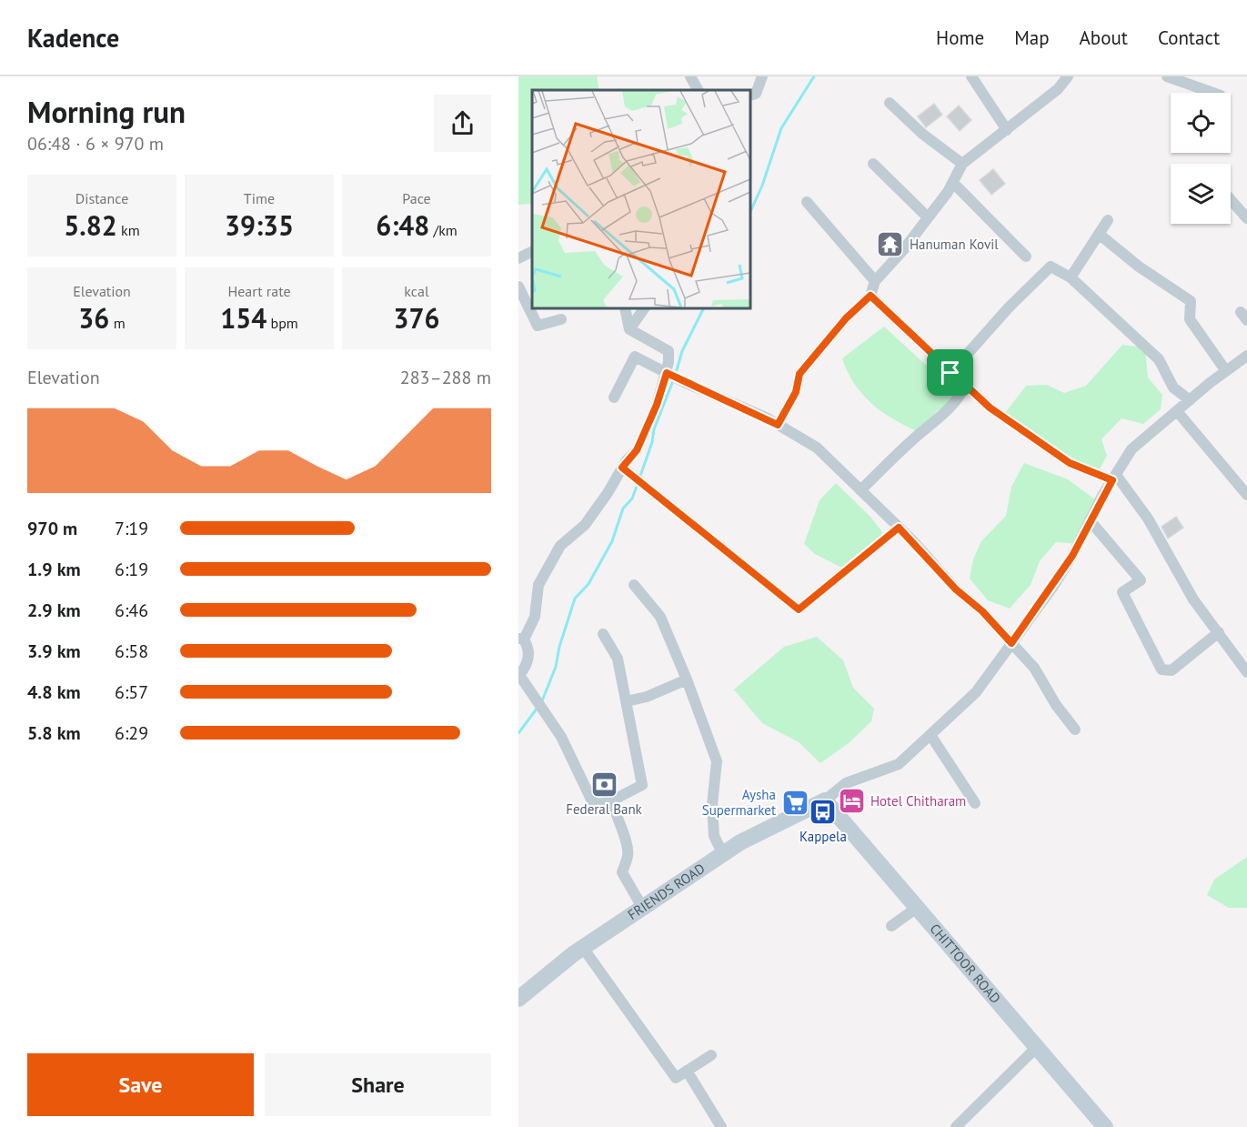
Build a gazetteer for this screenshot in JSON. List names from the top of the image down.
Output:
{
  "streets": {
    "main road": ["FRIENDS ROAD", "CHITTOOR ROAD"]
  },
  "crossings": [
    ["FRIENDS ROAD", "CHITTOOR ROAD"]
  ],
  "places": {
    "temple": ["Hanuman Kovil"],
    "bank": ["Federal Bank"],
    "hotel": ["Hotel Chitharam"],
    "supermarket": ["Aysha Supermarket"],
    "bus stop": ["Kappela"]
  },
  "page": {
    "header": "Kadence",
    "nav": [
      "Home",
      "Map",
      "About",
      "Contact"
    ],
    "heading": ["Morning run", "06:48 · 6 × 970 m"],
    "stats": [
      ["Distance", "5.82 km"],
      ["Time", "39:35"],
      ["Pace", "6:48 /km"],
      ["Elevation", "36 m"],
      ["Heart rate", "154 bpm"],
      ["kcal", "376"]
    ],
    "chart": ["Elevation", "283–288 m"],
    "list": [
      {
        "name": "970 m",
        "note": "7:19"
      },
      {
        "name": "1.9 km",
        "note": "6:19"
      },
      {
        "name": "2.9 km",
        "note": "6:46"
      },
      {
        "name": "3.9 km",
        "note": "6:58"
      },
      {
        "name": "4.8 km",
        "note": "6:57"
      },
      {
        "name": "5.8 km",
        "note": "6:29"
      }
    ],
    "buttons": ["Save", "Share"]
  }
}
